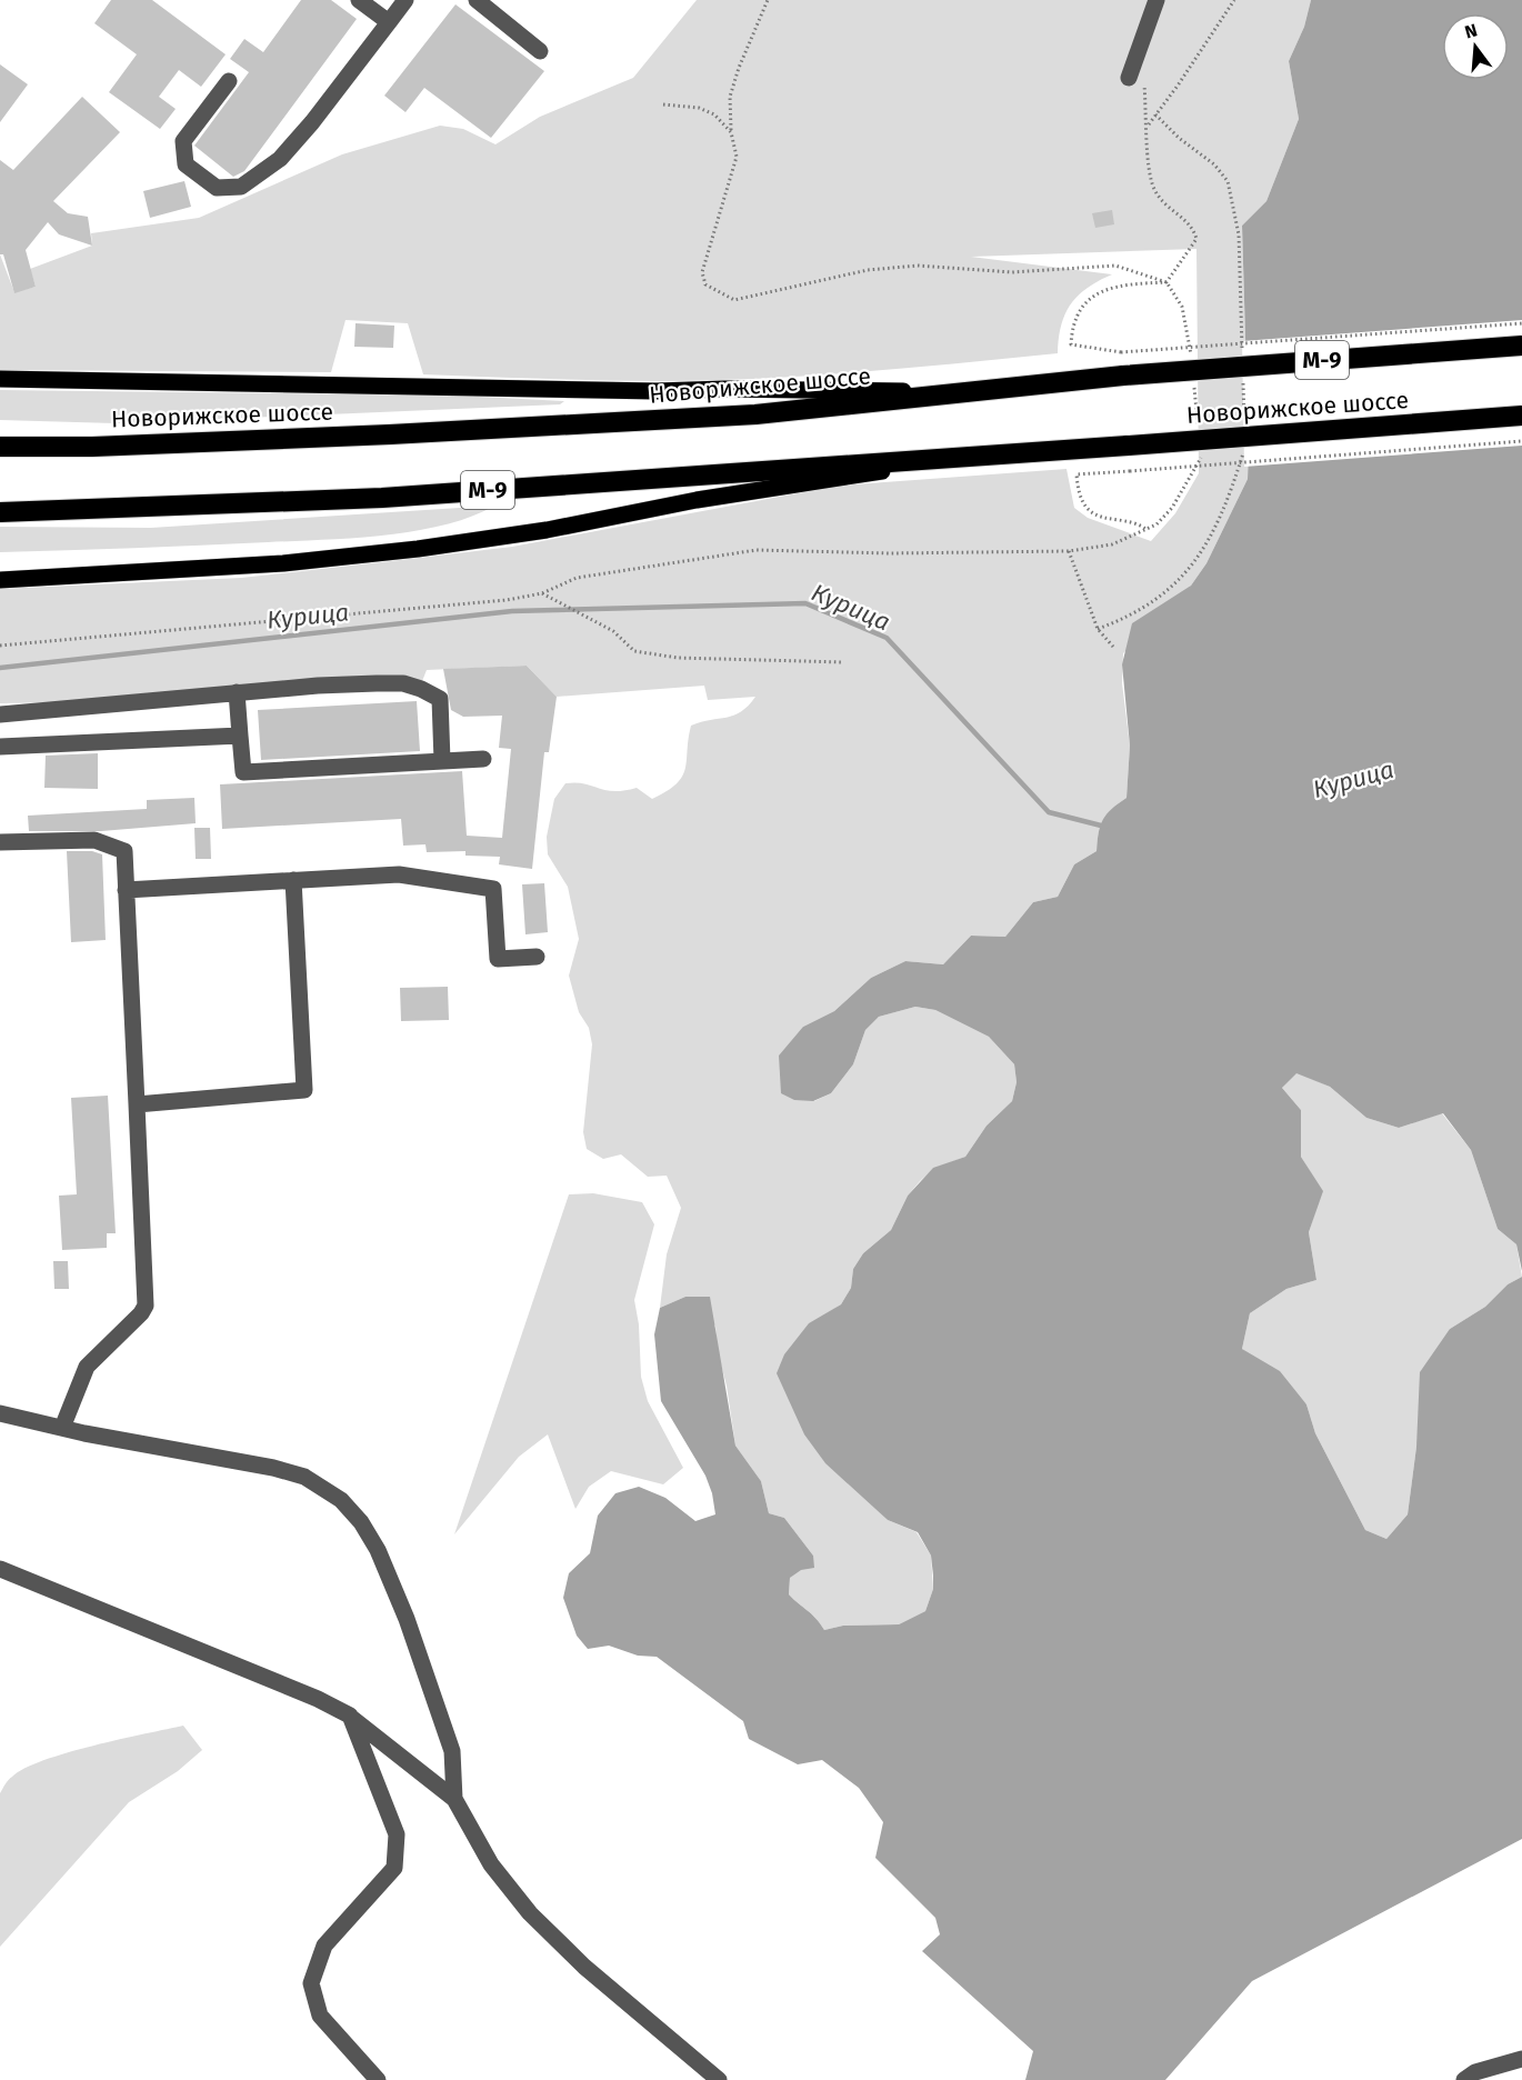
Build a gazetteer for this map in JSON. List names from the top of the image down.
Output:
{
  "streets": {
    "highway": ["М-9", "Новорижское шоссе"]
  },
  "crossings": [
    ["М-9", "Новорижское шоссе"]
  ],
  "water": ["Курица"],
  "north": "top"
}
